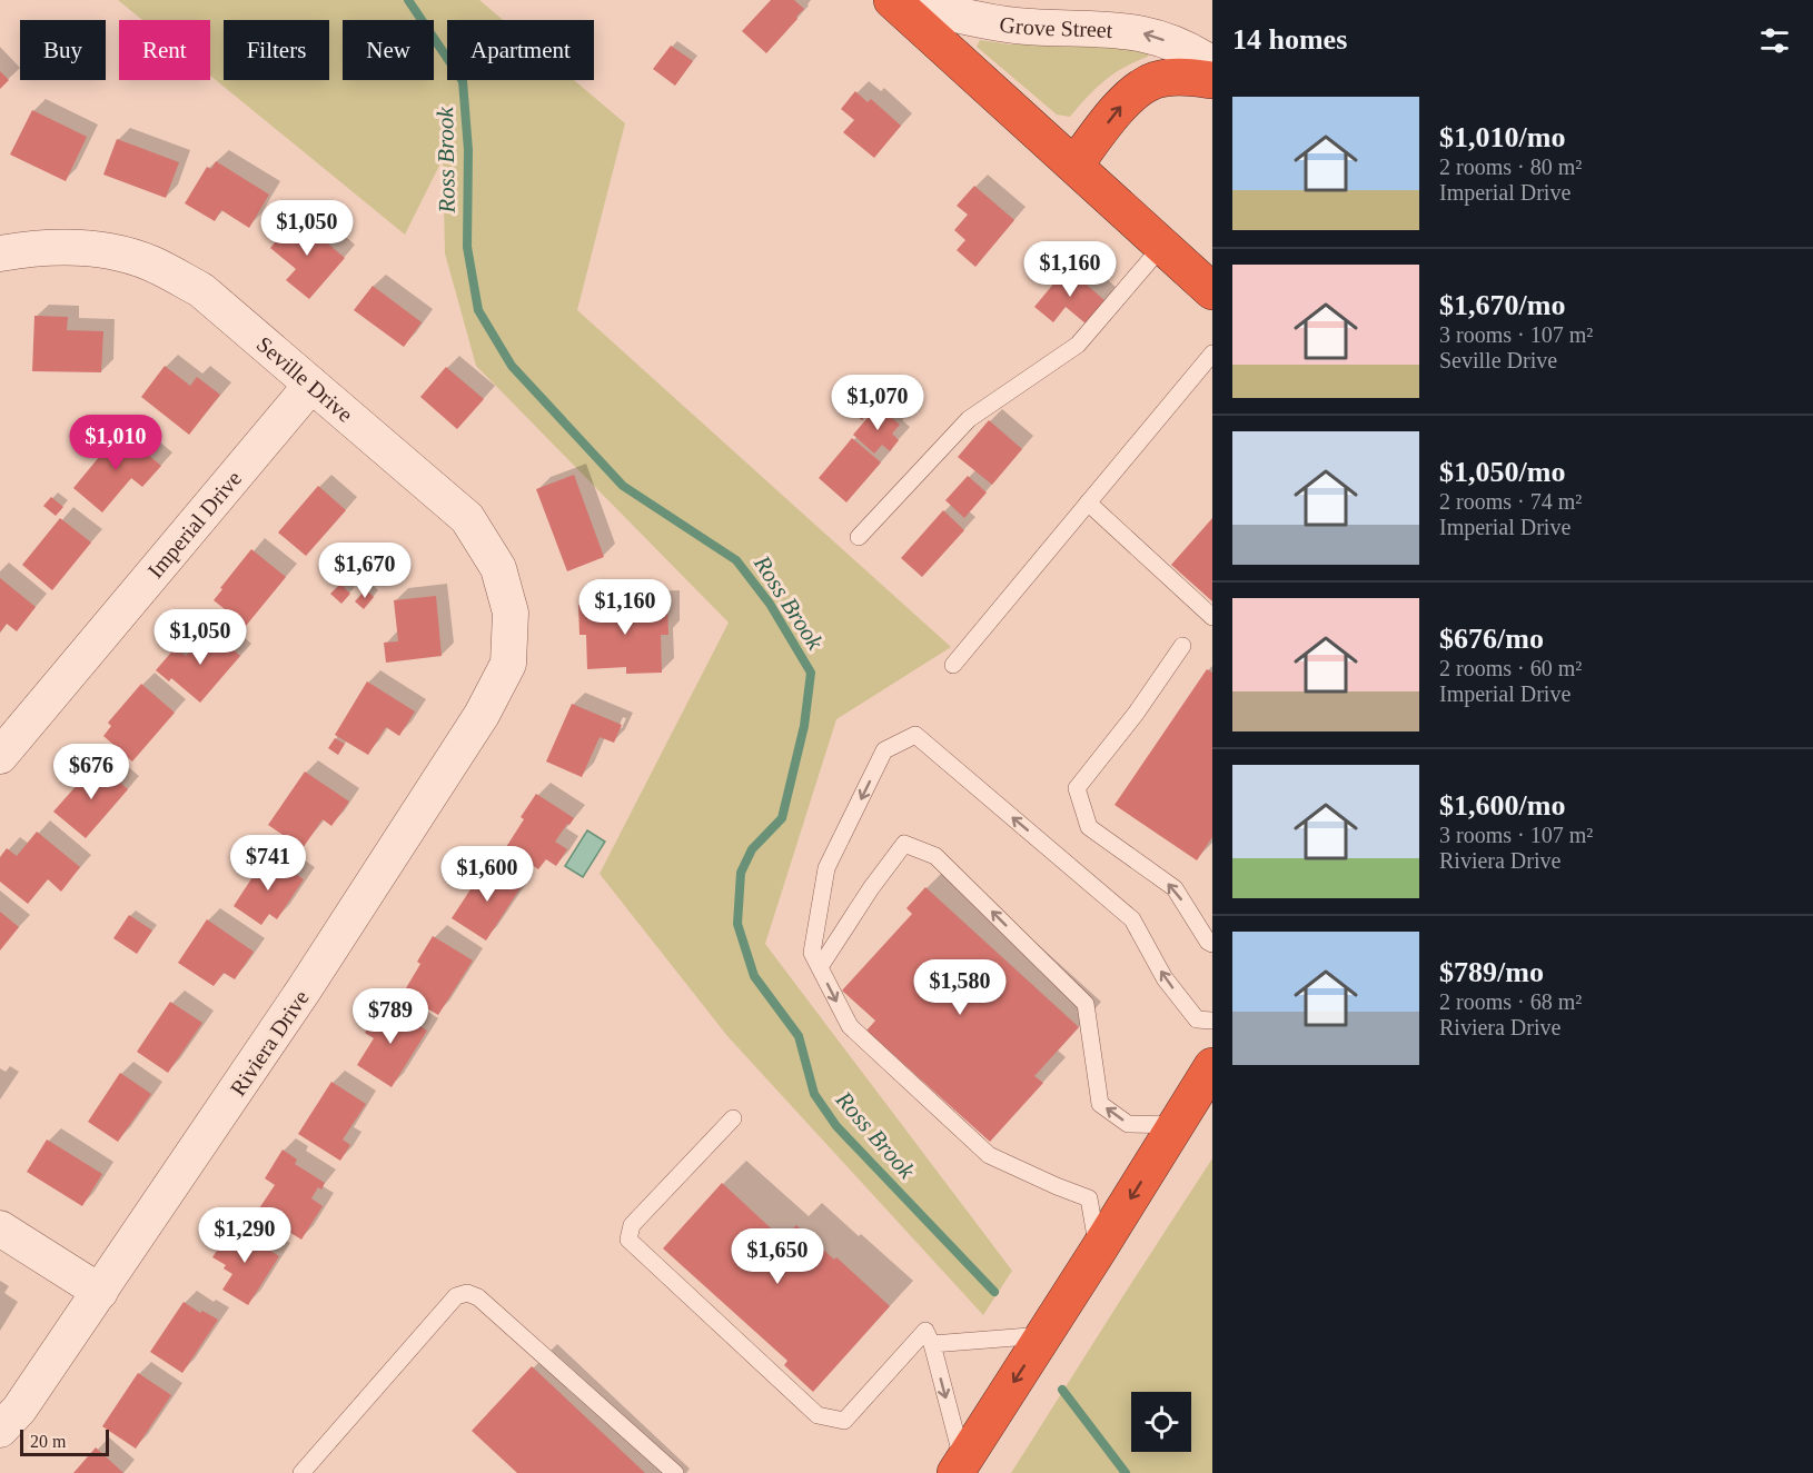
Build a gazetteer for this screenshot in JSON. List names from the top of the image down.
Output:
{
  "streets": {
    "street": [
      "Grove Street",
      "Seville Drive",
      "Imperial Drive",
      "Riviera Drive"
    ]
  },
  "crossings": [
    ["Seville Drive", "Imperial Drive"],
    ["Seville Drive", "Riviera Drive"]
  ],
  "one_way": ["Grove Street"],
  "water": ["Ross Brook"],
  "scale_bar": "20 m",
  "page": {
    "heading": "14 homes",
    "chip": [
      "Buy",
      "Rent",
      "Filters",
      "New",
      "Apartment"
    ],
    "list": [
      {
        "name": "$1,010/mo",
        "note": "2 rooms · 80 m² · Imperial Drive"
      },
      {
        "name": "$1,670/mo",
        "note": "3 rooms · 107 m² · Seville Drive"
      },
      {
        "name": "$1,050/mo",
        "note": "2 rooms · 74 m² · Imperial Drive"
      },
      {
        "name": "$676/mo",
        "note": "2 rooms · 60 m² · Imperial Drive"
      },
      {
        "name": "$1,600/mo",
        "note": "3 rooms · 107 m² · Riviera Drive"
      },
      {
        "name": "$789/mo",
        "note": "2 rooms · 68 m² · Riviera Drive"
      }
    ],
    "price": [
      "$1,050",
      "$1,160",
      "$1,070",
      "$1,010",
      "$1,670",
      "$1,160",
      "$1,050",
      "$676",
      "$741",
      "$1,600",
      "$1,580",
      "$789",
      "$1,290",
      "$1,650"
    ],
    "scale": "20 m"
  }
}
